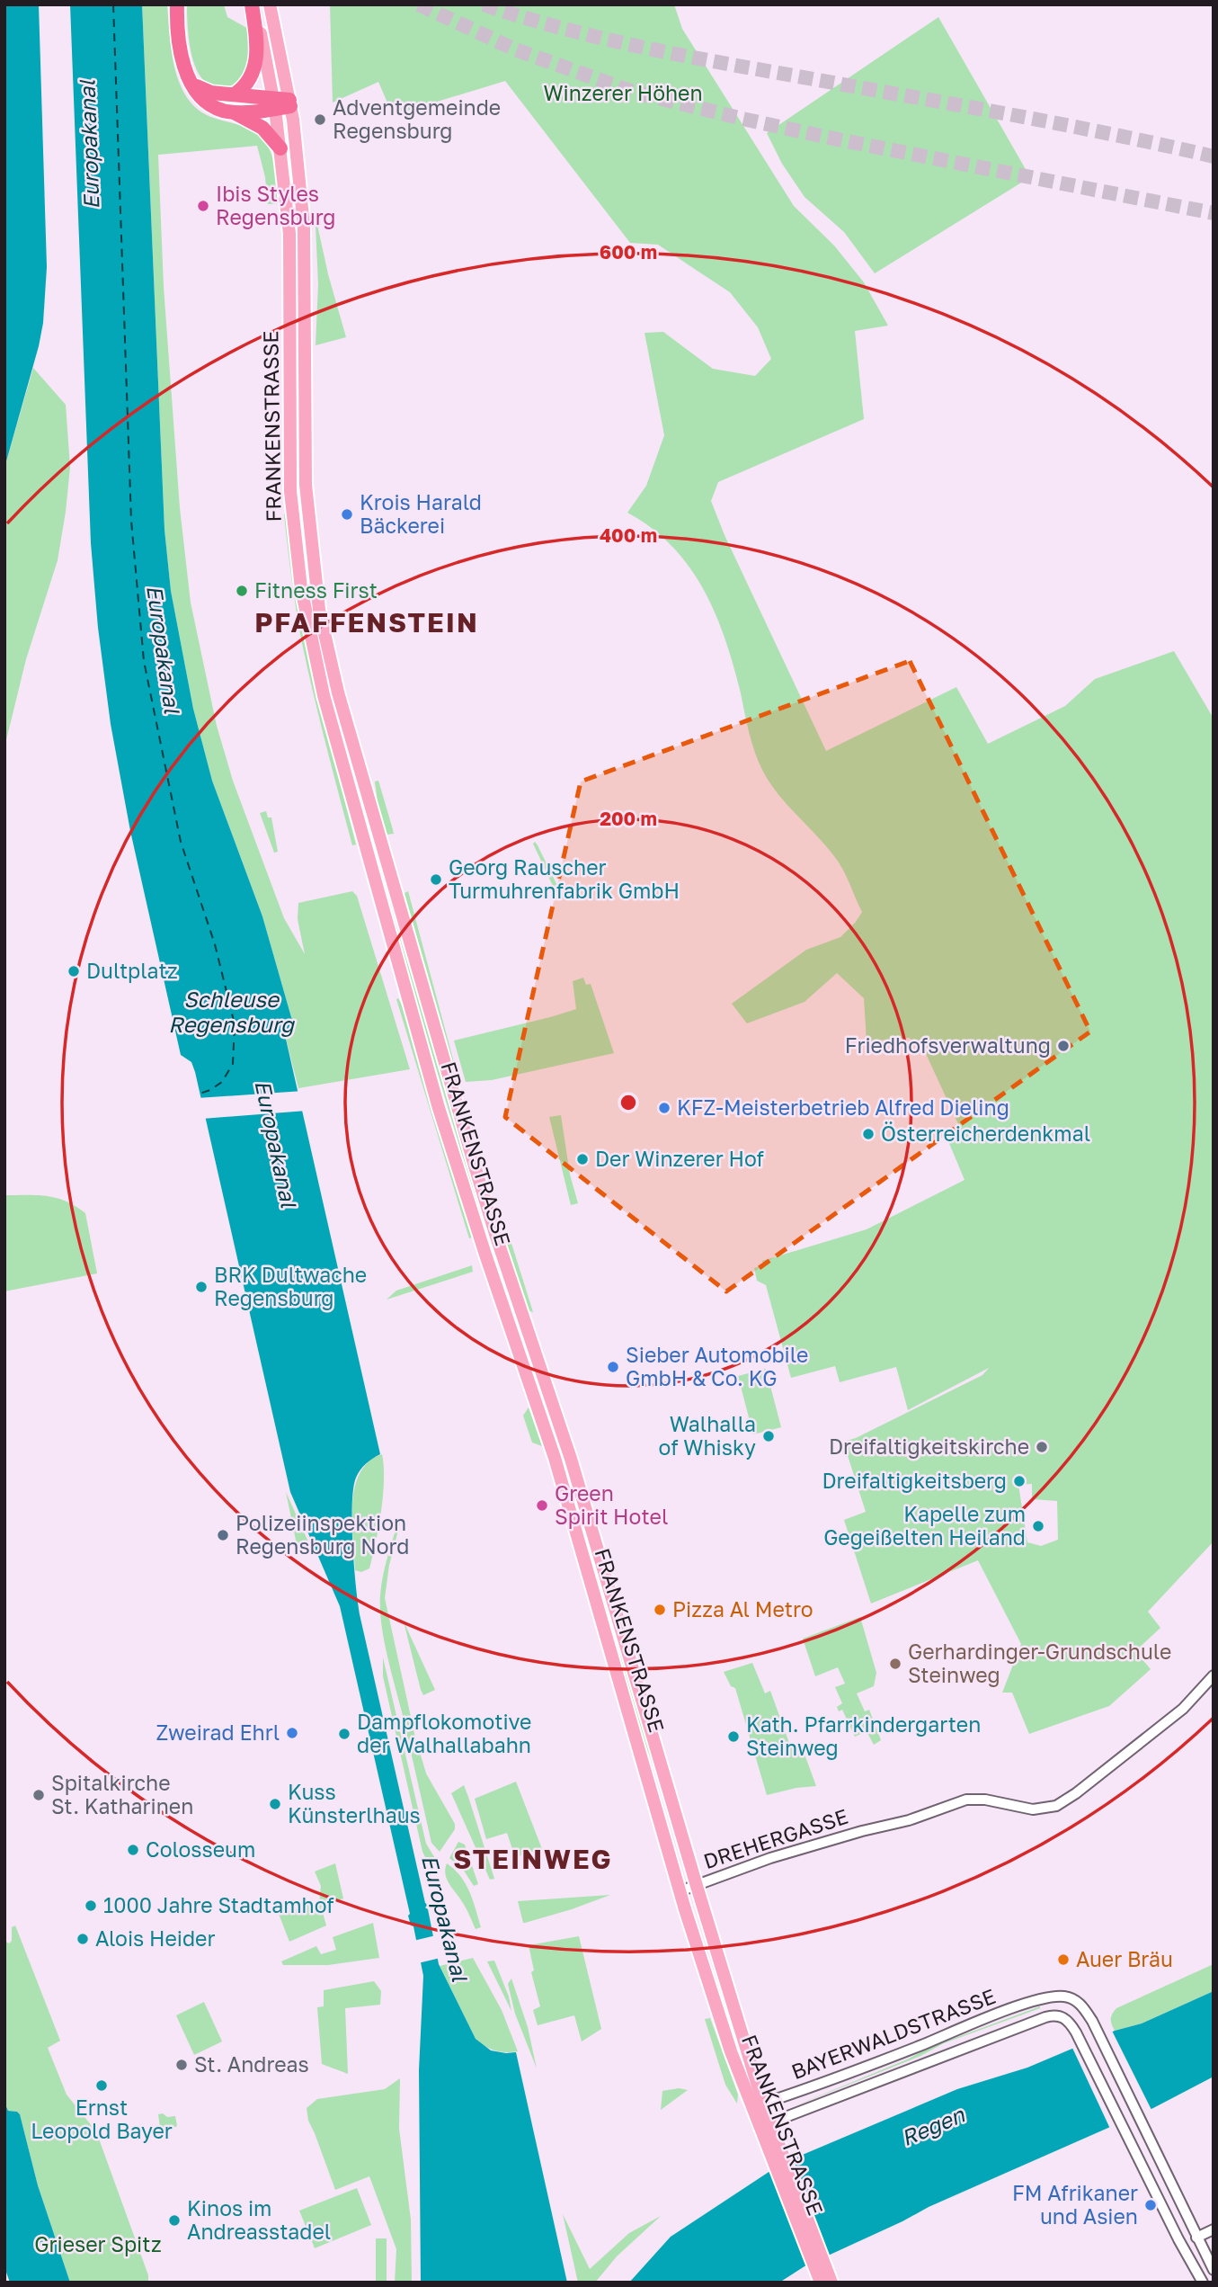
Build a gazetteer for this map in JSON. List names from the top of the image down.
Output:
{
  "streets": {
    "main road": ["FRANKENSTRASSE"],
    "street": ["DREHERGASSE", "BAYERWALDSTRASSE"]
  },
  "crossings": [
    ["FRANKENSTRASSE", "DREHERGASSE"],
    ["FRANKENSTRASSE", "BAYERWALDSTRASSE"]
  ],
  "districts": ["PFAFFENSTEIN", "STEINWEG"],
  "water": ["Europakanal", "Schleuse Regensburg", "Regen"],
  "parks": ["Winzerer Höhen", "Grieser Spitz"],
  "places": [
    "Adventgemeinde Regensburg",
    "Ibis Styles Regensburg",
    "Krois Harald Bäckerei",
    "Fitness First",
    "Georg Rauscher Turmuhrenfabrik GmbH",
    "Dultplatz",
    "Friedhofsverwaltung",
    "KFZ-Meisterbetrieb Alfred Dieling",
    "Österreicherdenkmal",
    "Der Winzerer Hof",
    "BRK Dultwache Regensburg",
    "Sieber Automobile GmbH & Co. KG",
    "Walhalla of Whisky",
    "Dreifaltigkeitskirche",
    "Dreifaltigkeitsberg",
    "Green Spirit Hotel",
    "Kapelle zum Gegeißelten Heiland",
    "Polizeiinspektion Regensburg Nord",
    "Pizza Al Metro",
    "Gerhardinger-Grundschule Steinweg",
    "Zweirad Ehrl",
    "Dampflokomotive der Walhallabahn",
    "Kath. Pfarrkindergarten Steinweg",
    "Spitalkirche St. Katharinen",
    "Kuss Künsterlhaus",
    "Colosseum",
    "1000 Jahre Stadtamhof",
    "Alois Heider",
    "Auer Bräu",
    "St. Andreas",
    "Ernst Leopold Bayer",
    "FM Afrikaner und Asien",
    "Kinos im Andreasstadel"
  ],
  "rings": ["600 m", "400 m", "200 m"]
}
